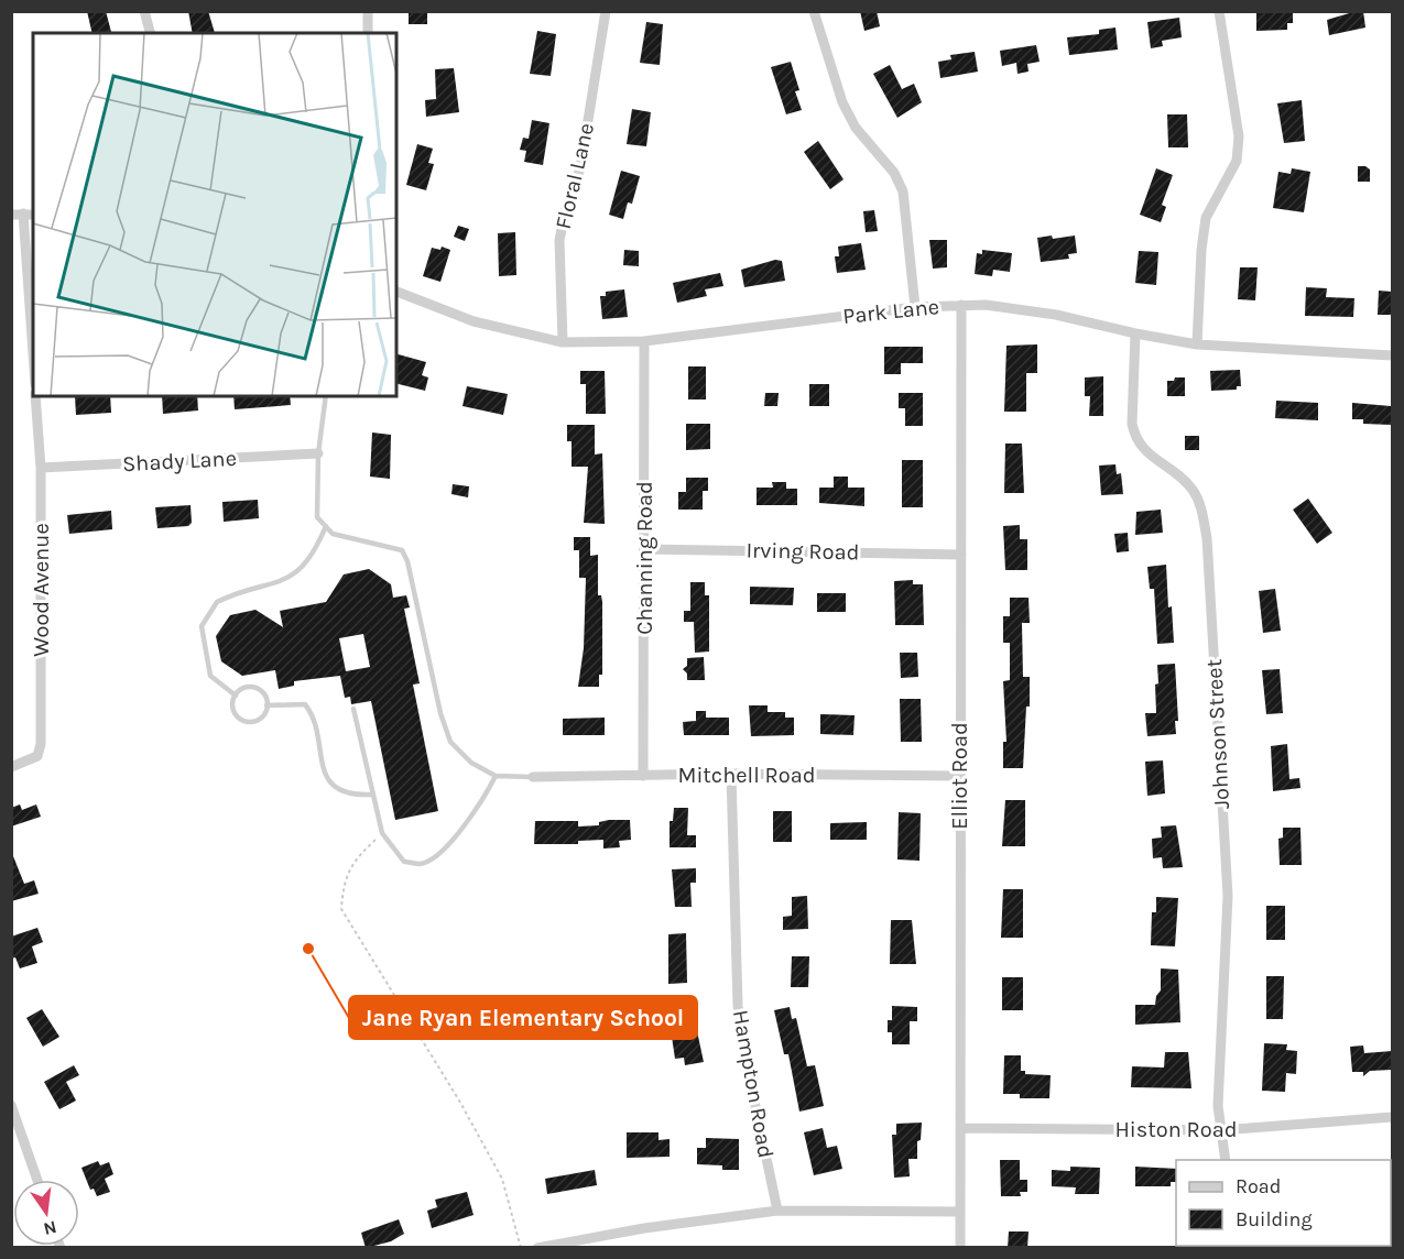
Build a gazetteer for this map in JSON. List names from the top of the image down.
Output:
{
  "streets": {
    "street": [
      "Floral Lane",
      "Park Lane",
      "Shady Lane",
      "Irving Road",
      "Channing Road",
      "Wood Avenue",
      "Johnson Street",
      "Mitchell Road",
      "Elliot Road",
      "Hampton Road",
      "Histon Road"
    ]
  },
  "crossings": [
    ["Floral Lane", "Park Lane"],
    ["Park Lane", "Channing Road"],
    ["Park Lane", "Johnson Street"],
    ["Park Lane", "Elliot Road"],
    ["Shady Lane", "Wood Avenue"],
    ["Irving Road", "Channing Road"],
    ["Irving Road", "Elliot Road"],
    ["Channing Road", "Mitchell Road"],
    ["Johnson Street", "Histon Road"],
    ["Mitchell Road", "Elliot Road"],
    ["Mitchell Road", "Hampton Road"],
    ["Elliot Road", "Histon Road"]
  ],
  "places": ["Jane Ryan Elementary School"],
  "legend": ["Road", "Building"],
  "north": "bottom"
}
